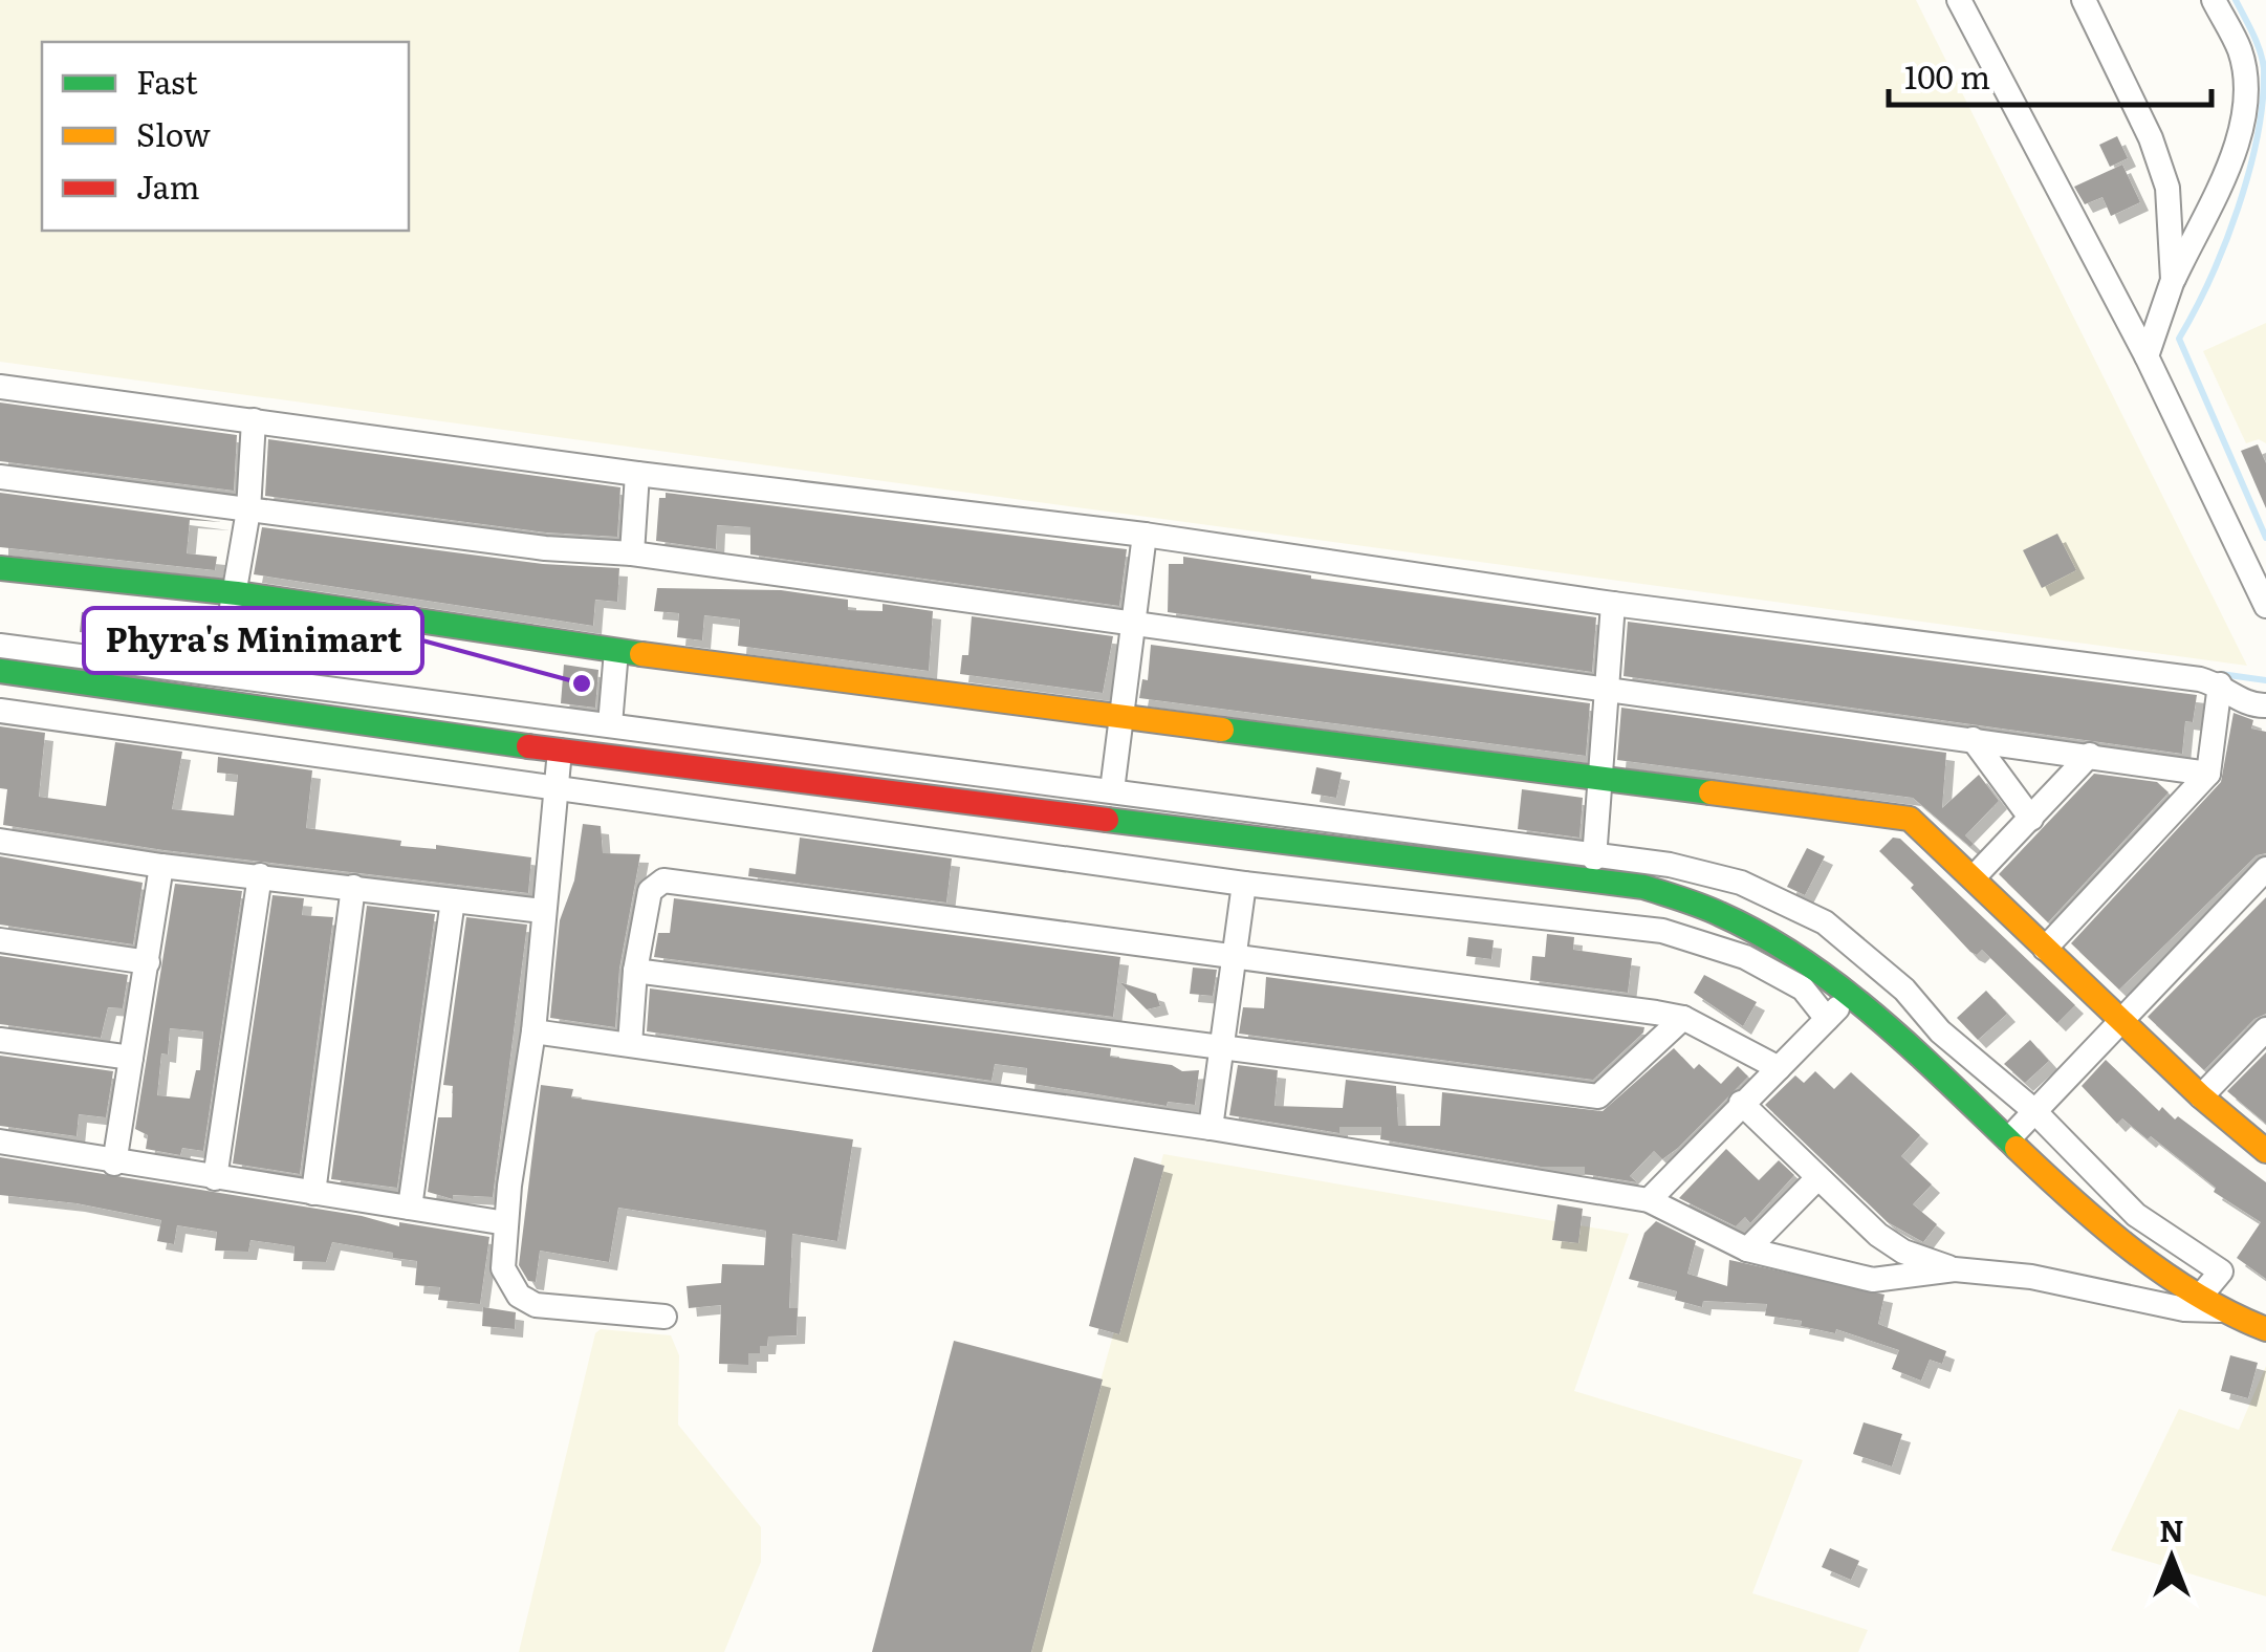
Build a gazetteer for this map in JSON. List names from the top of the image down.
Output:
{
  "places": ["Phyra's Minimart"],
  "legend": ["Fast", "Slow", "Jam"],
  "scale_bar": "100 m",
  "north": "top"
}
